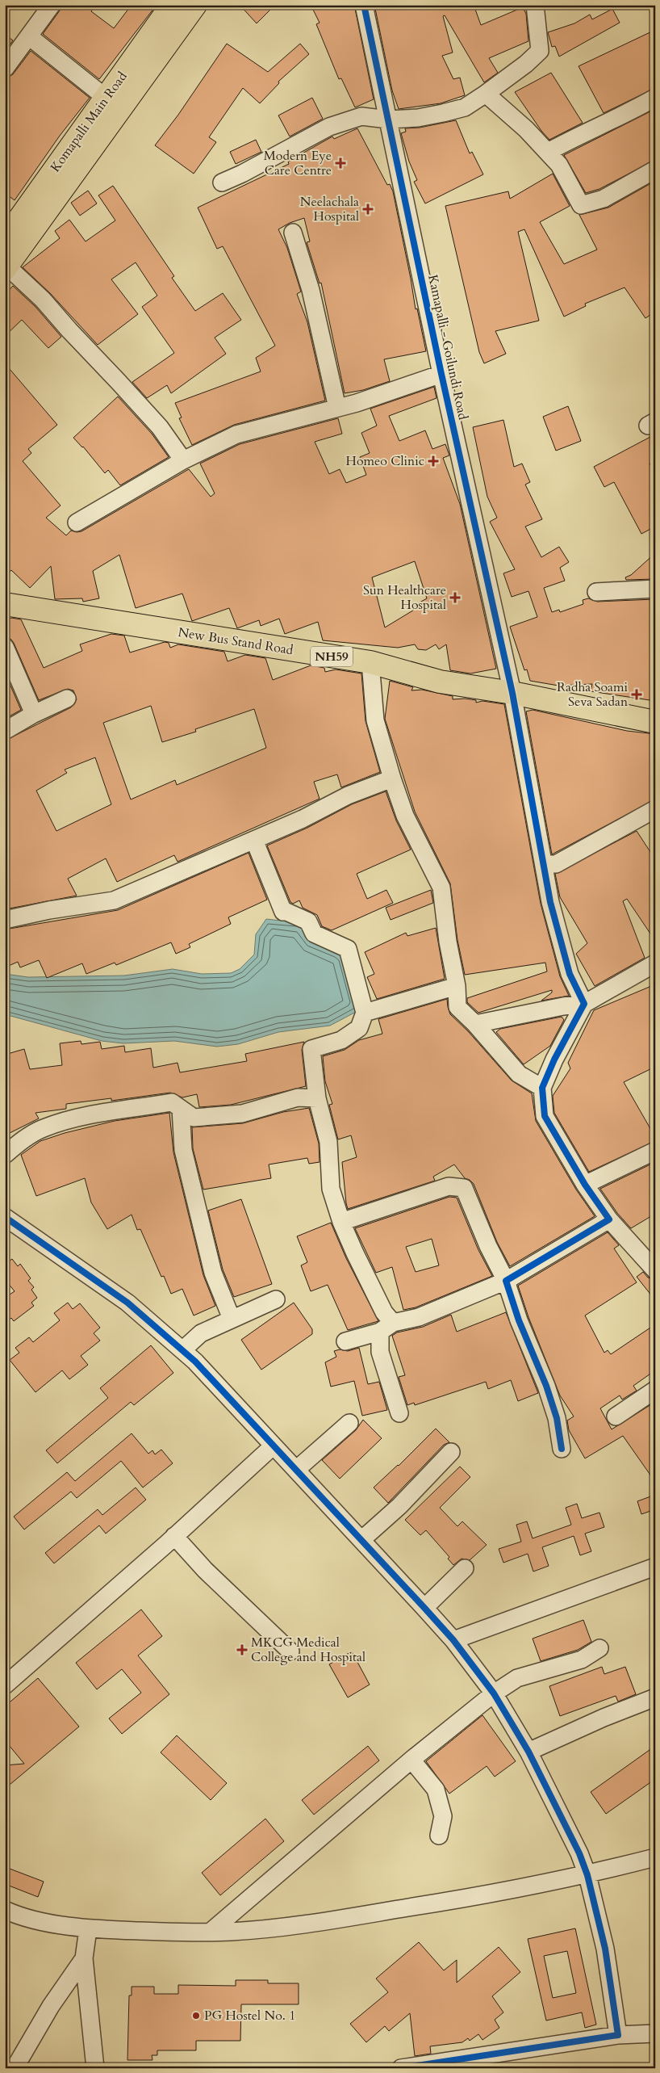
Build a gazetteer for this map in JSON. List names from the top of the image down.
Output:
{
  "streets": {
    "main road": ["Komapalli Main Road", "New Bus Stand Road", "NH59"],
    "street": ["Kamapalli - Goilundi Road"]
  },
  "crossings": [
    ["Kamapalli - Goilundi Road", "New Bus Stand Road"]
  ],
  "places": {
    "health": [
      "Modern Eye Care Centre",
      "Neelachala Hospital",
      "Homeo Clinic",
      "Sun Healthcare Hospital",
      "Radha Soami Seva Sadan",
      "MKCG Medical College and Hospital"
    ],
    "other": ["PG Hostel No. 1"]
  }
}
